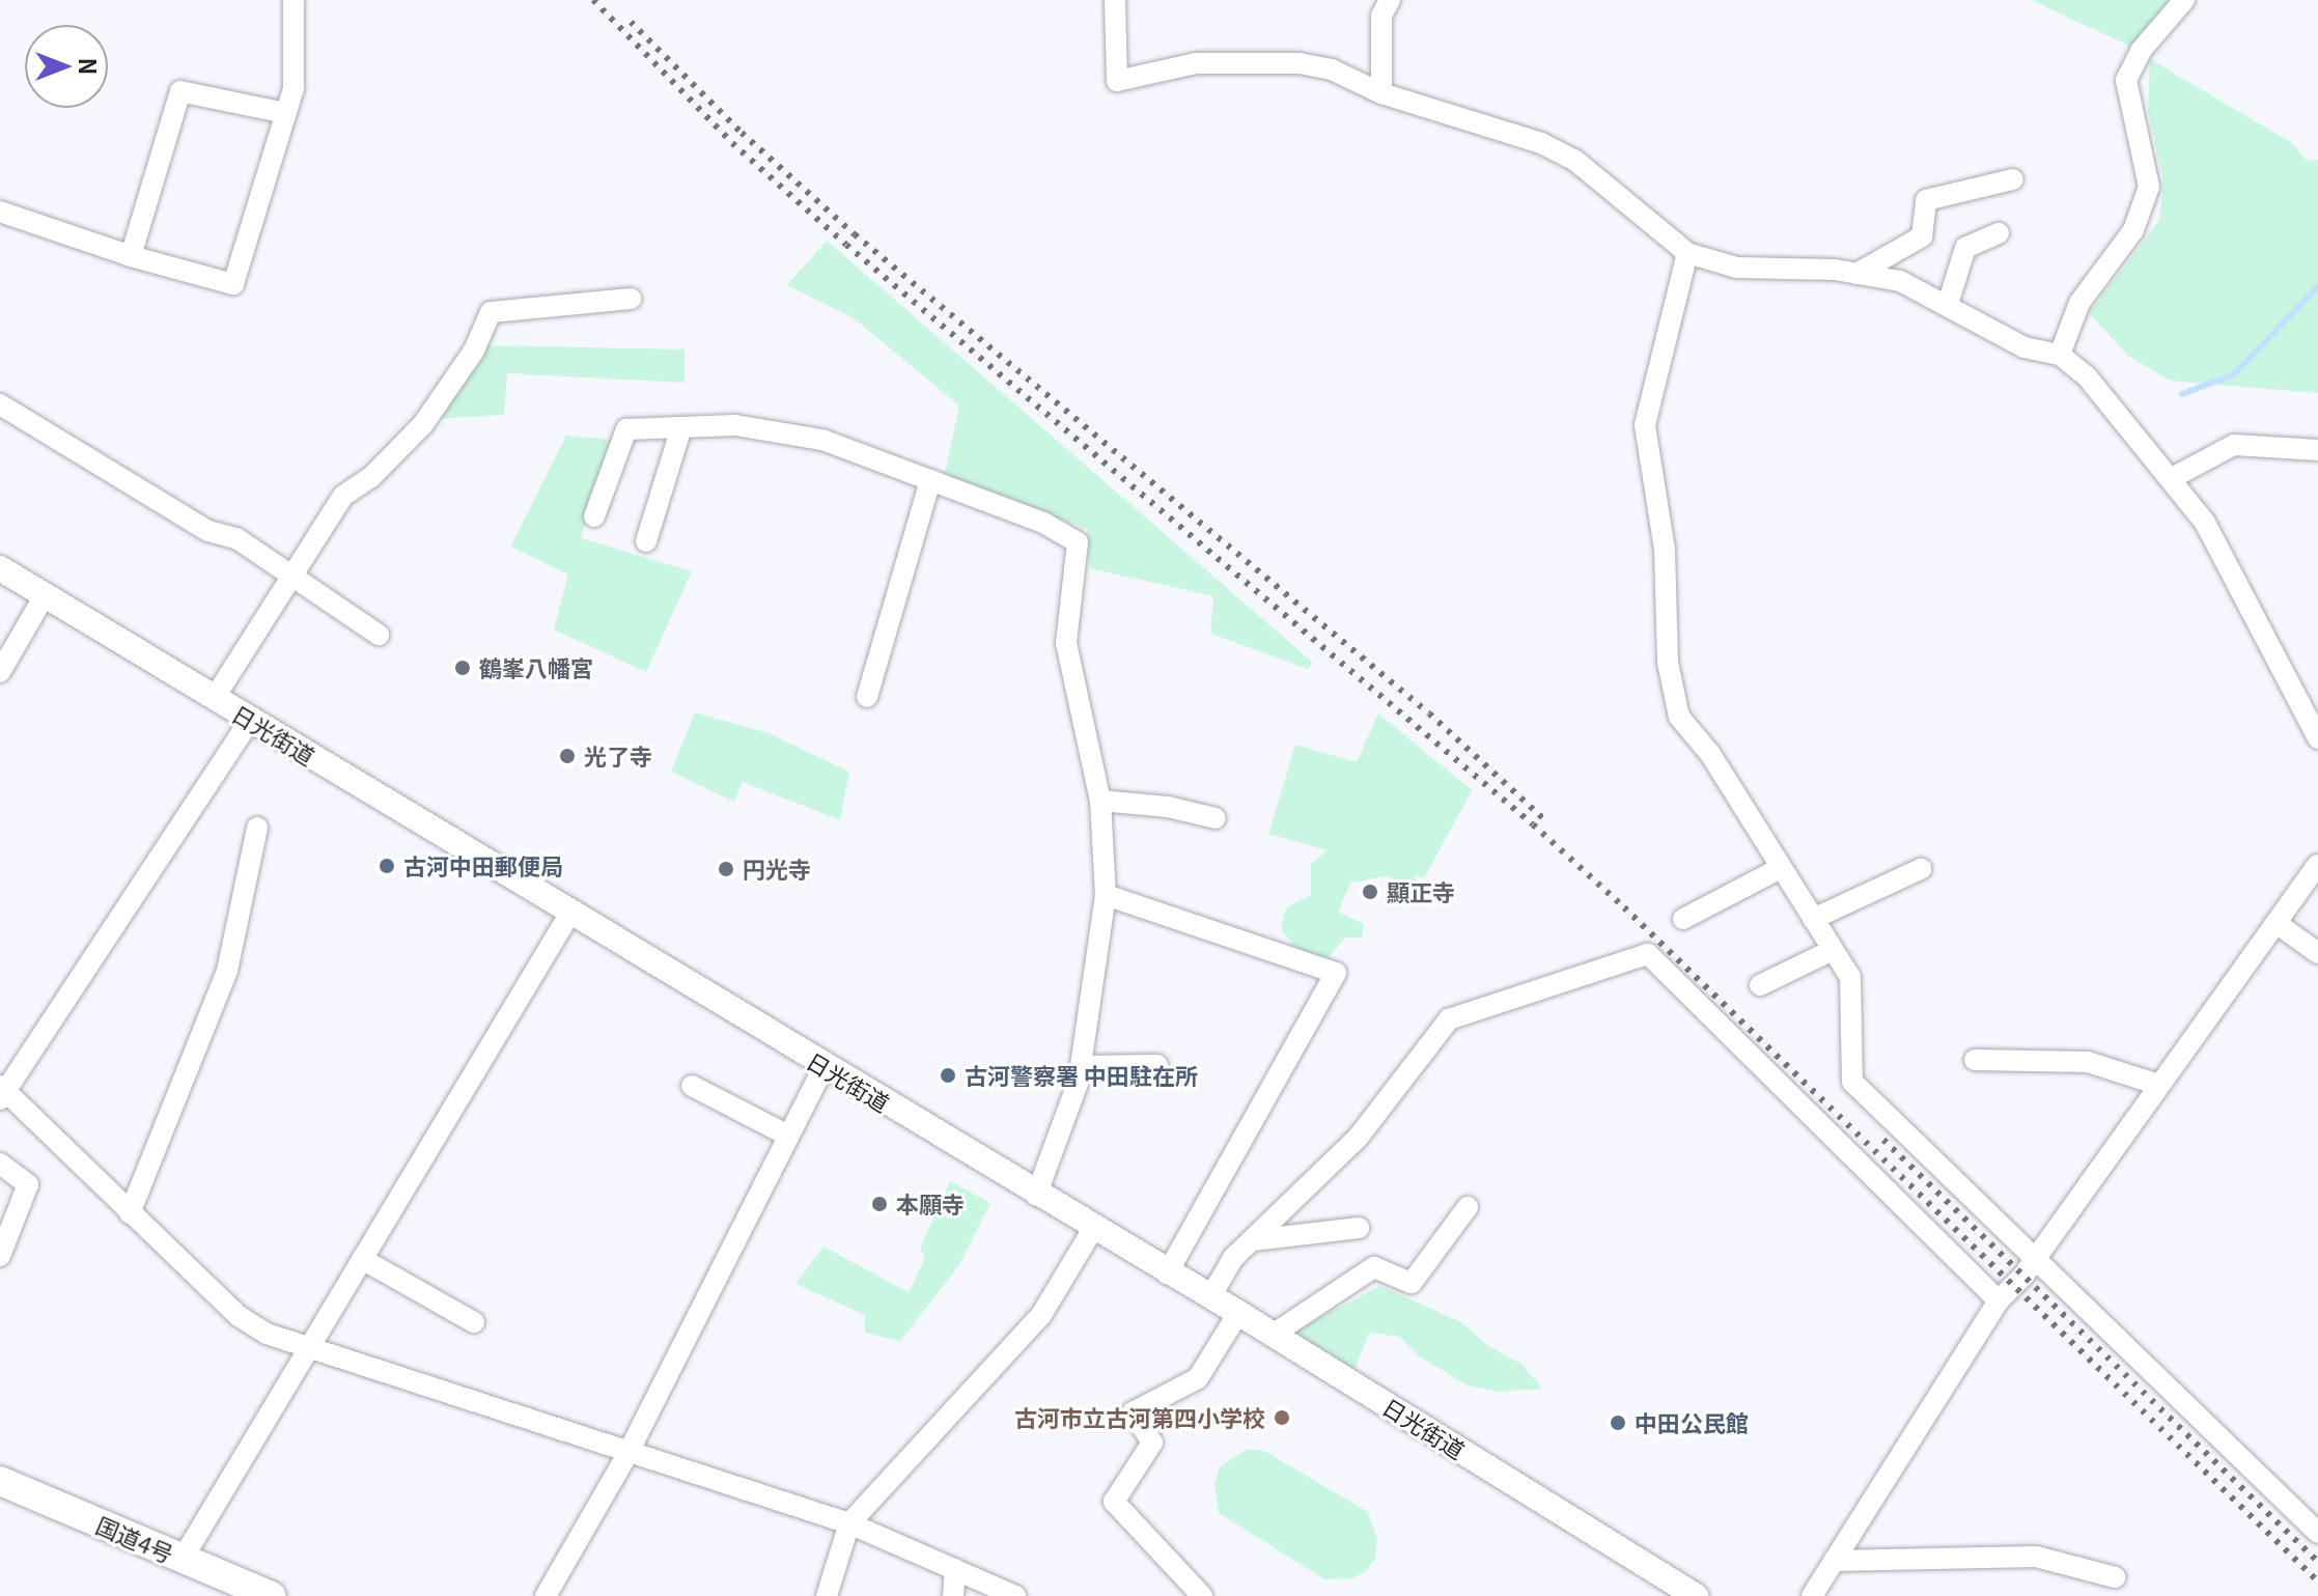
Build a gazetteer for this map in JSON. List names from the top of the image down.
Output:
{
  "streets": {
    "highway": ["国道4号"],
    "main road": ["日光街道"]
  },
  "places": [
    "鶴峯八幡宮",
    "光了寺",
    "古河中田郵便局",
    "円光寺",
    "顯正寺",
    "古河警察署 中田駐在所",
    "本願寺",
    "古河市立古河第四小学校",
    "中田公民館"
  ],
  "north": "right"
}
